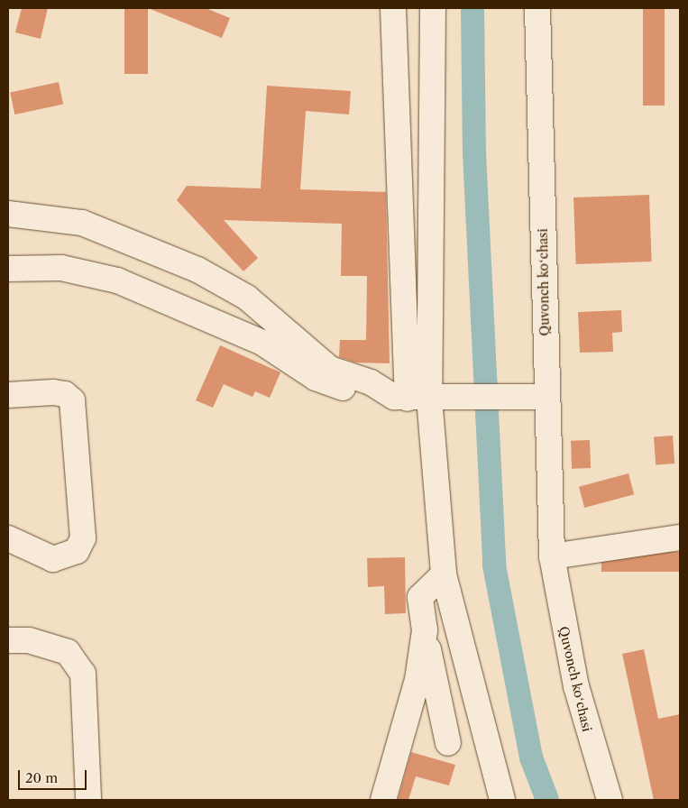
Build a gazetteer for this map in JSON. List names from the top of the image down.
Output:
{
  "streets": {
    "street": ["Quvonch koʻchasi"]
  },
  "scale_bar": "20 m"
}
